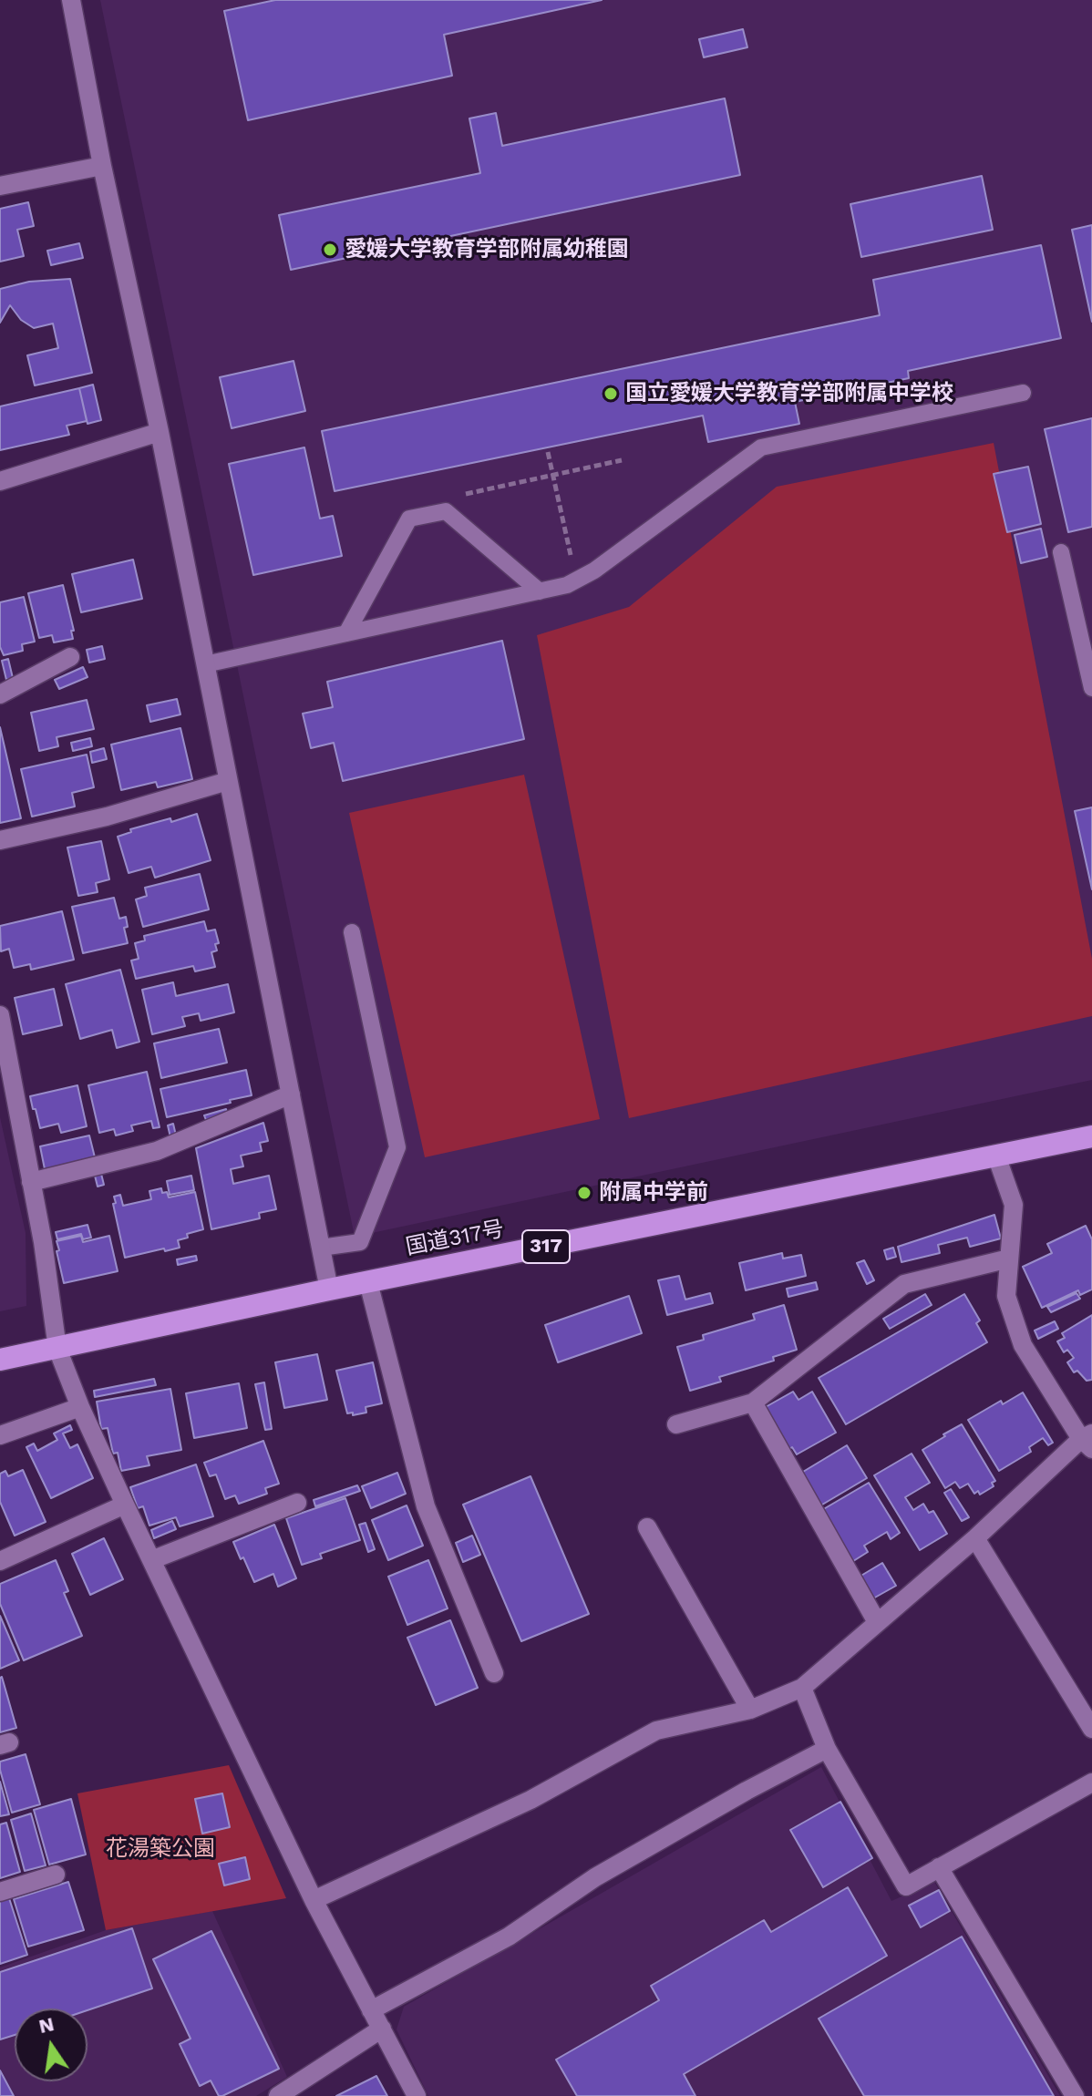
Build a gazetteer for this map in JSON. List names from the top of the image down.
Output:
{
  "streets": {
    "highway": ["国道317号", "317"]
  },
  "parks": ["花湯築公園"],
  "places": ["愛媛大学教育学部附属幼稚園", "国立愛媛大学教育学部附属中学校", "附属中学前"],
  "north": "top"
}
